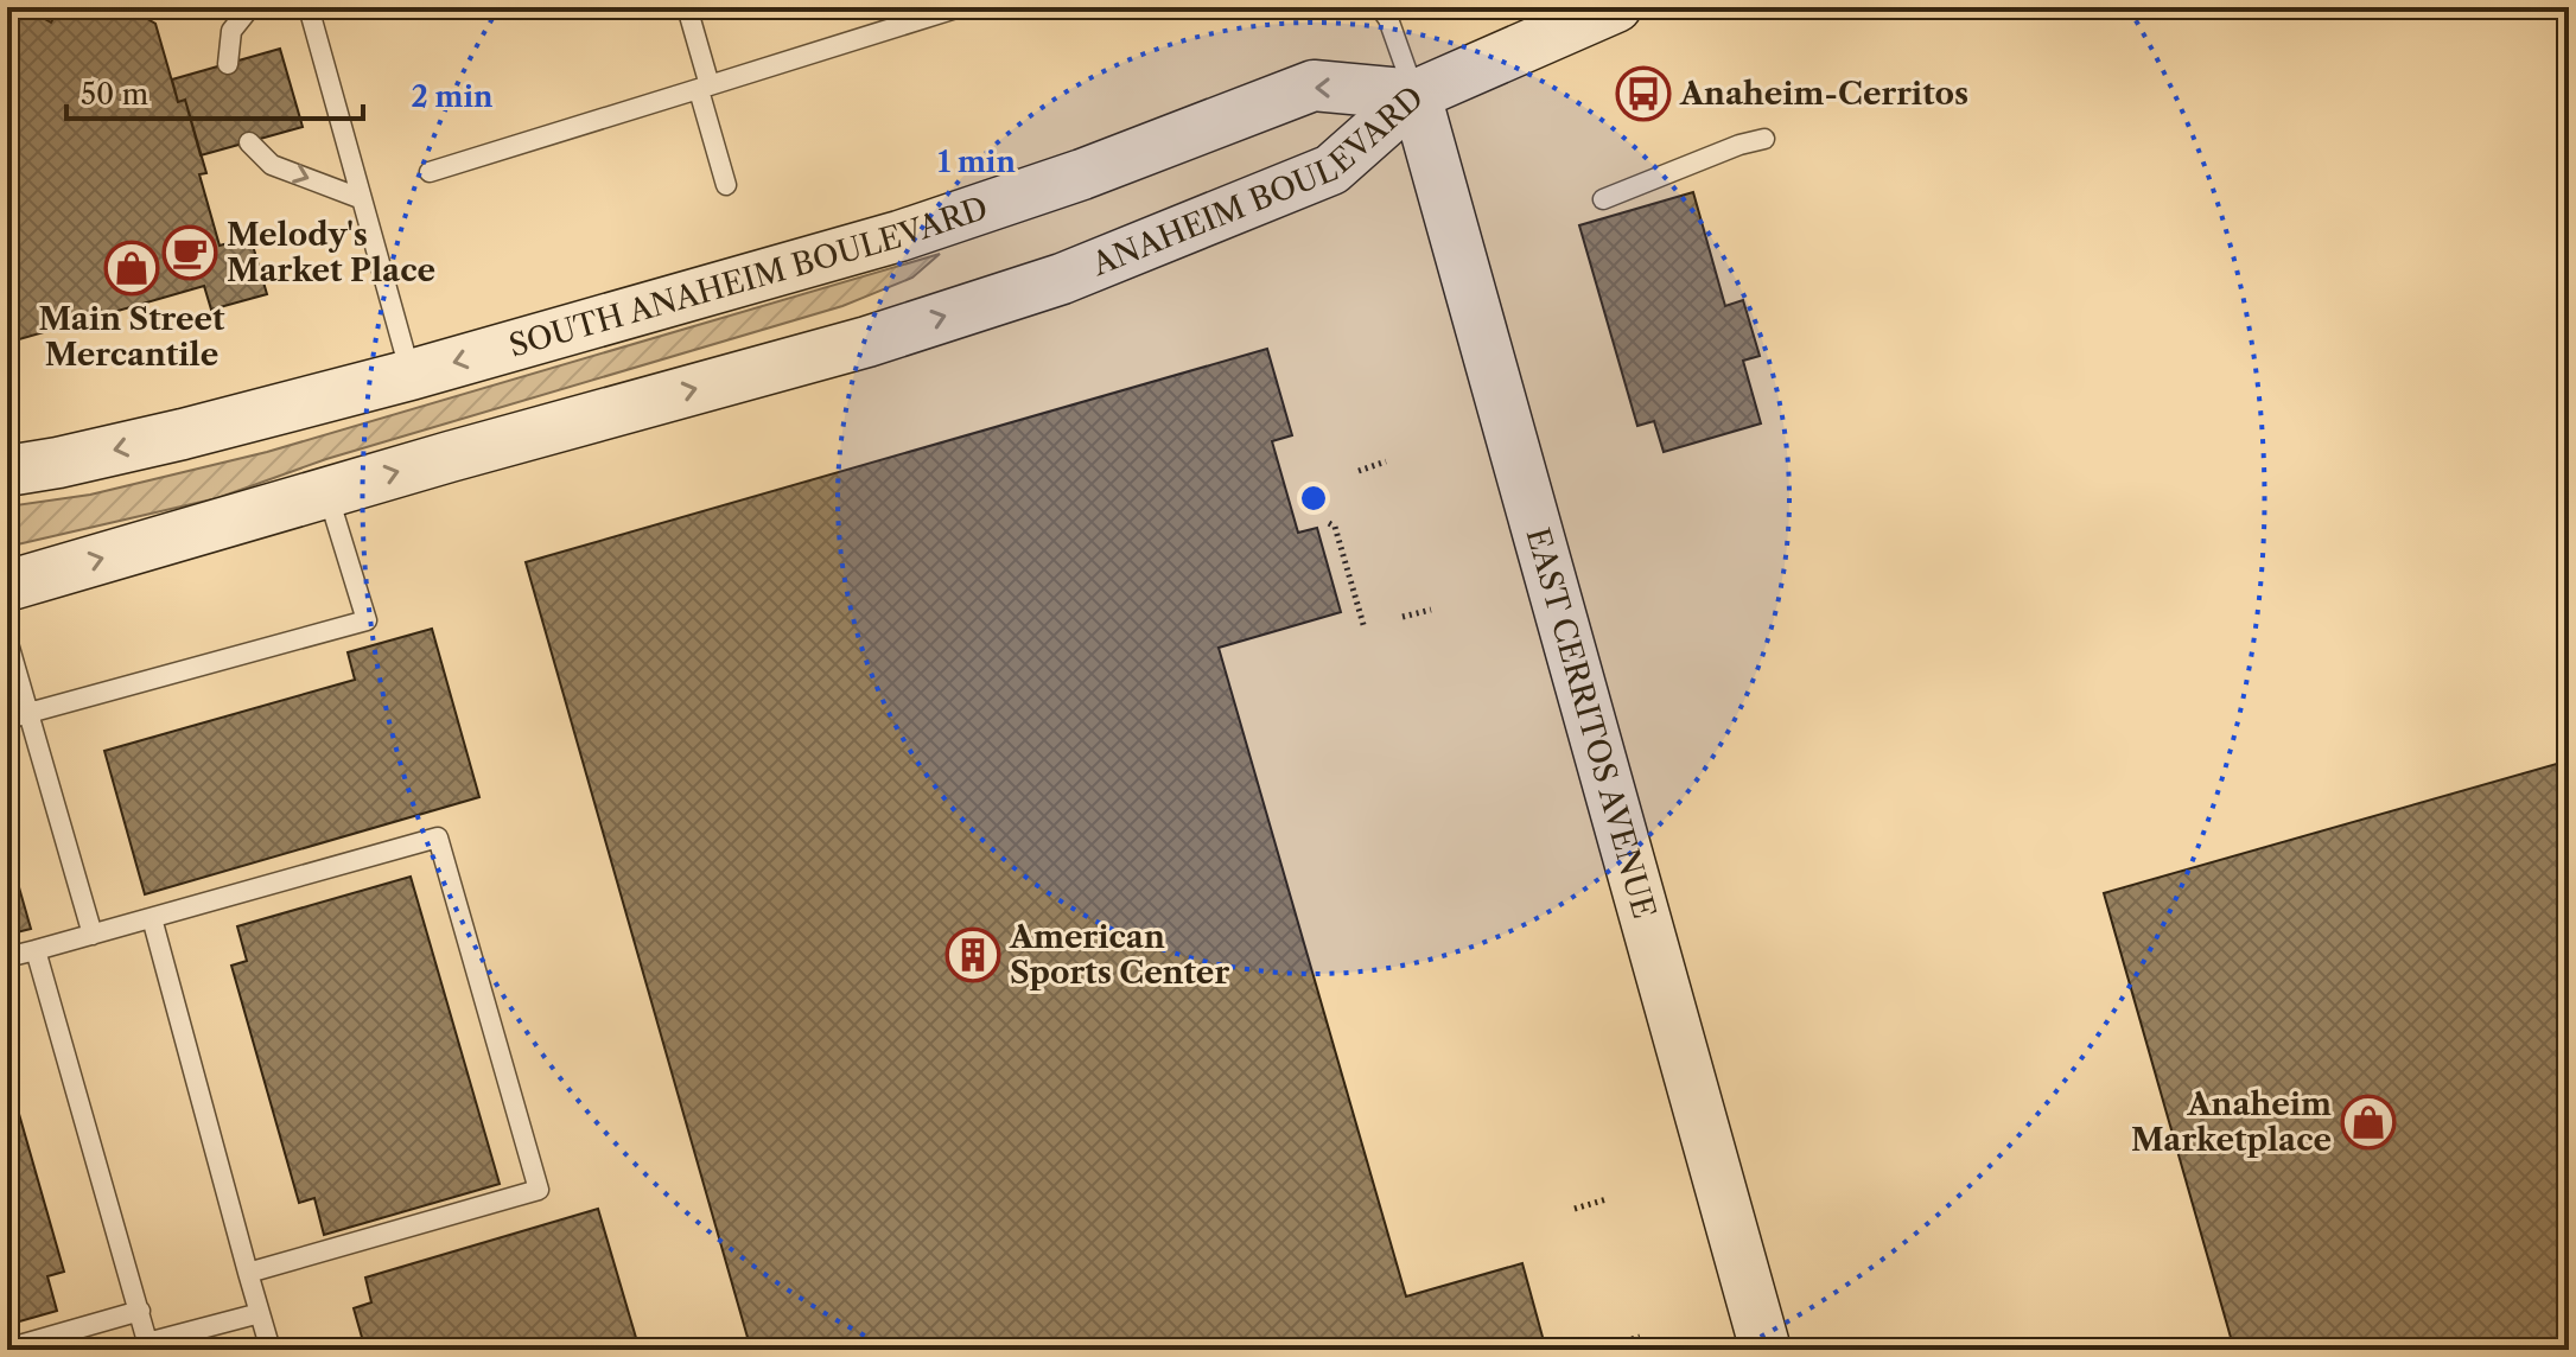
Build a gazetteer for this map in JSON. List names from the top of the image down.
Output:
{
  "streets": {
    "main road": ["ANAHEIM BOULEVARD", "SOUTH ANAHEIM BOULEVARD", "EAST CERRITOS AVENUE"]
  },
  "crossings": [
    ["ANAHEIM BOULEVARD", "SOUTH ANAHEIM BOULEVARD"],
    ["ANAHEIM BOULEVARD", "EAST CERRITOS AVENUE"],
    ["SOUTH ANAHEIM BOULEVARD", "EAST CERRITOS AVENUE"]
  ],
  "one_way": ["ANAHEIM BOULEVARD", "SOUTH ANAHEIM BOULEVARD"],
  "places": {
    "bus stop": ["Anaheim-Cerritos"],
    "cafe": ["Melody's Market Place"],
    "shop": ["Main Street Mercantile", "Anaheim Marketplace"],
    "building": ["American Sports Center"]
  },
  "scale_bar": "50 m",
  "rings": ["2 min", "1 min"]
}
